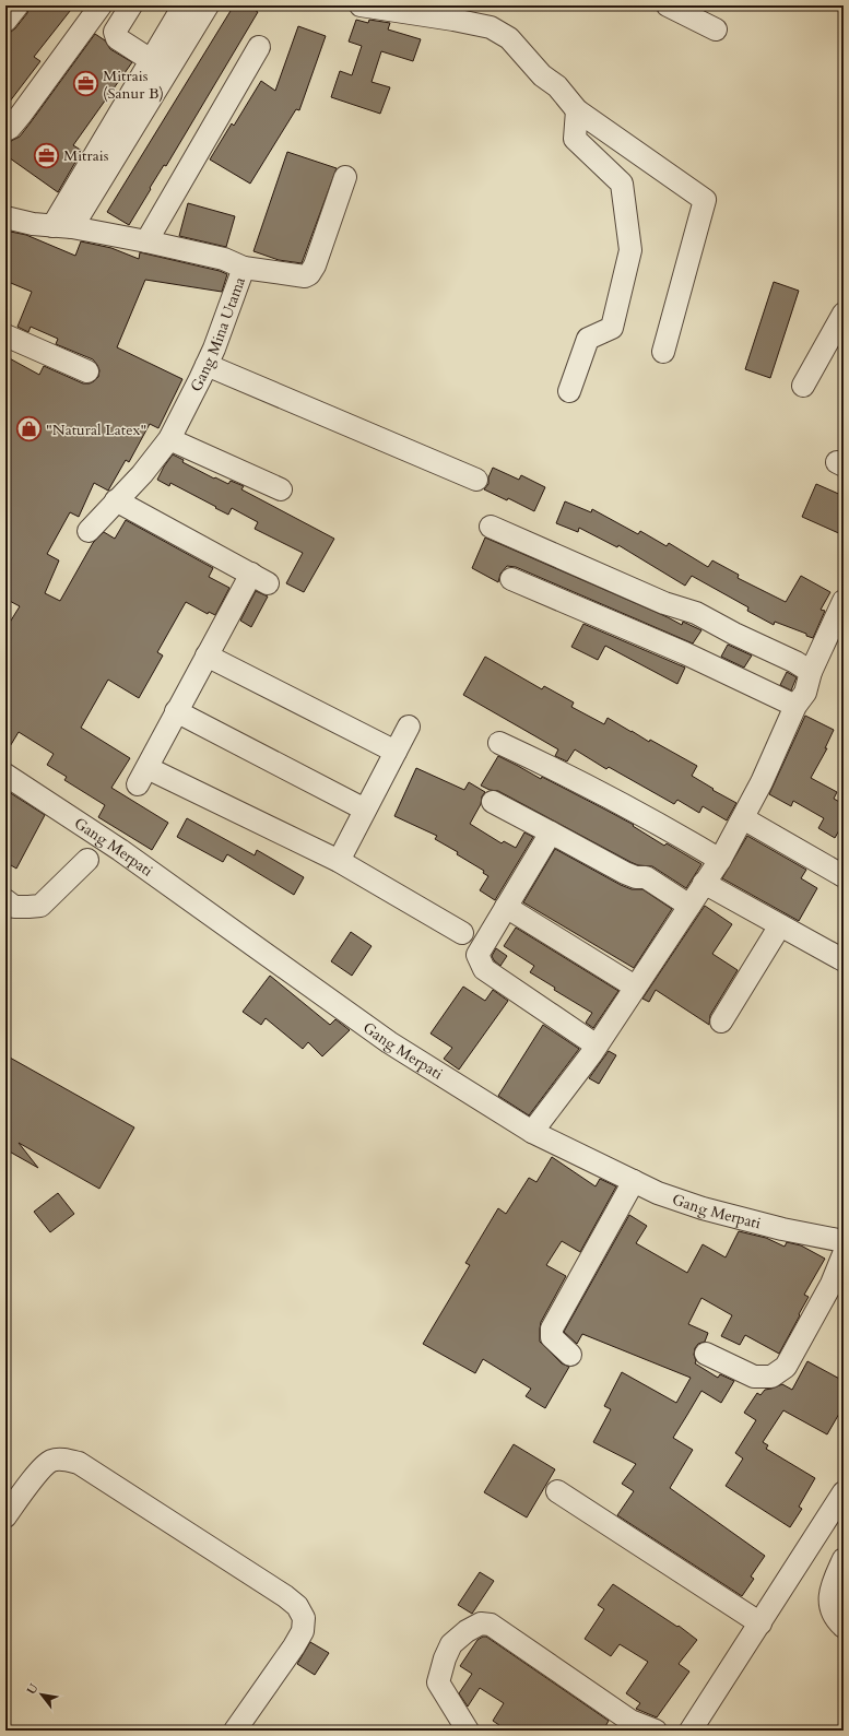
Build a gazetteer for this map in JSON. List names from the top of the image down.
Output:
{
  "streets": {
    "street": ["Gang Mina Utama", "Gang Merpati"]
  },
  "places": {
    "office": ["Mitrais (Sanur B)", "Mitrais"],
    "shop": ["\"Natural Latex\""]
  },
  "north": "top left"
}
